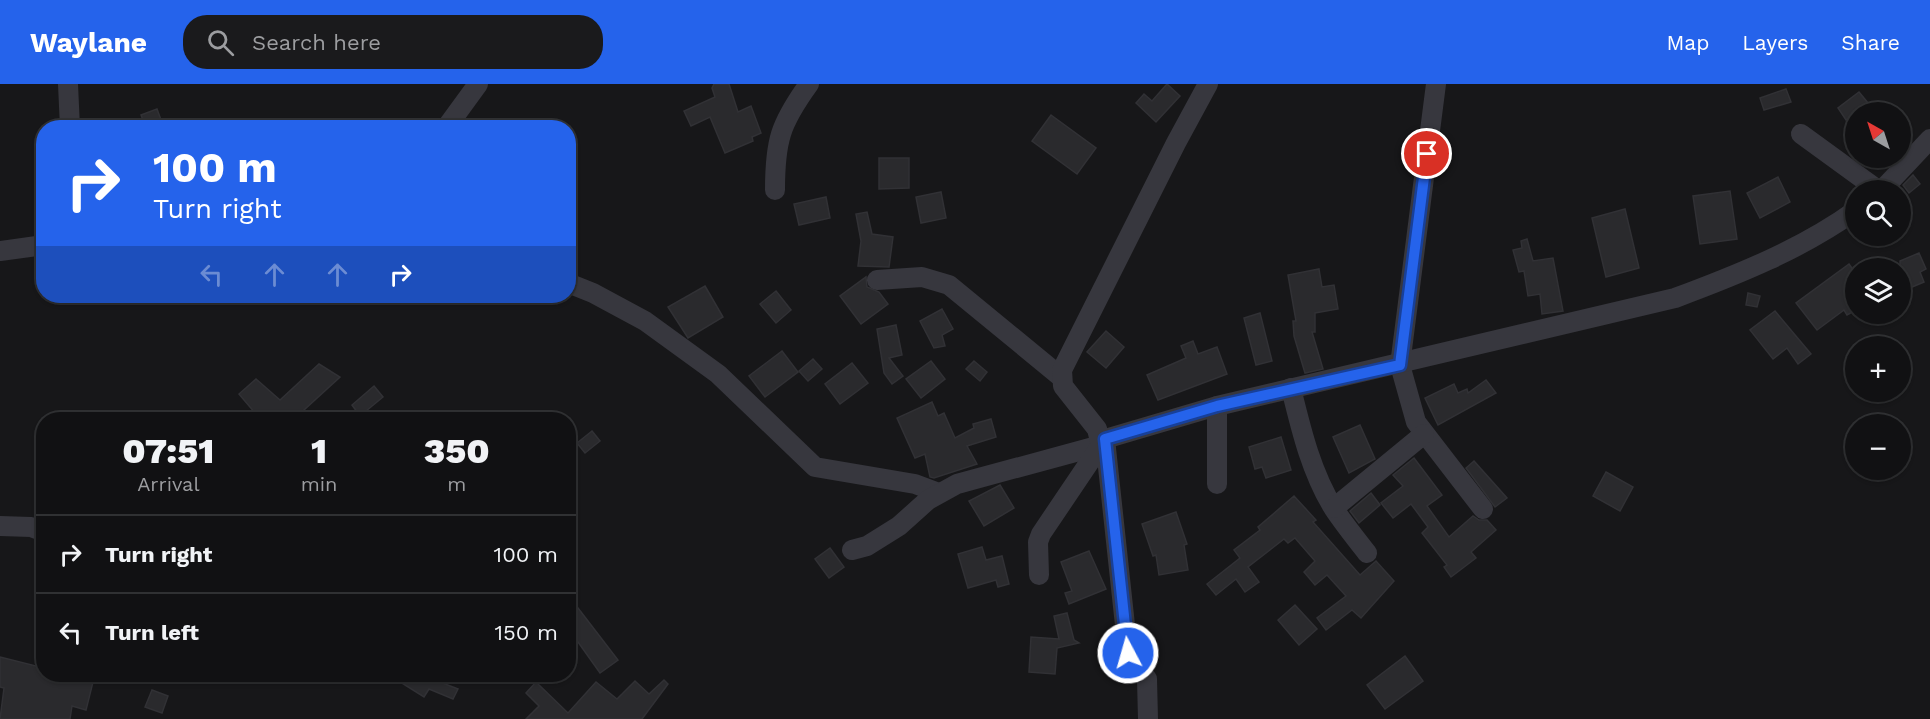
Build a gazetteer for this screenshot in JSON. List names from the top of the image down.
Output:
{
  "north": "top left",
  "page": {
    "header": "Waylane",
    "search": "Search here",
    "nav": ["Map", "Layers", "Share"],
    "map_buttons": ["+", "−"],
    "turn": ["100 m", "Turn right"],
    "eta": [
      "07:51",
      "Arrival",
      "1",
      "min",
      "350",
      "m"
    ],
    "list": [
      {
        "name": "Turn right",
        "value": "100 m"
      },
      {
        "name": "Turn left",
        "value": "150 m"
      }
    ]
  }
}
